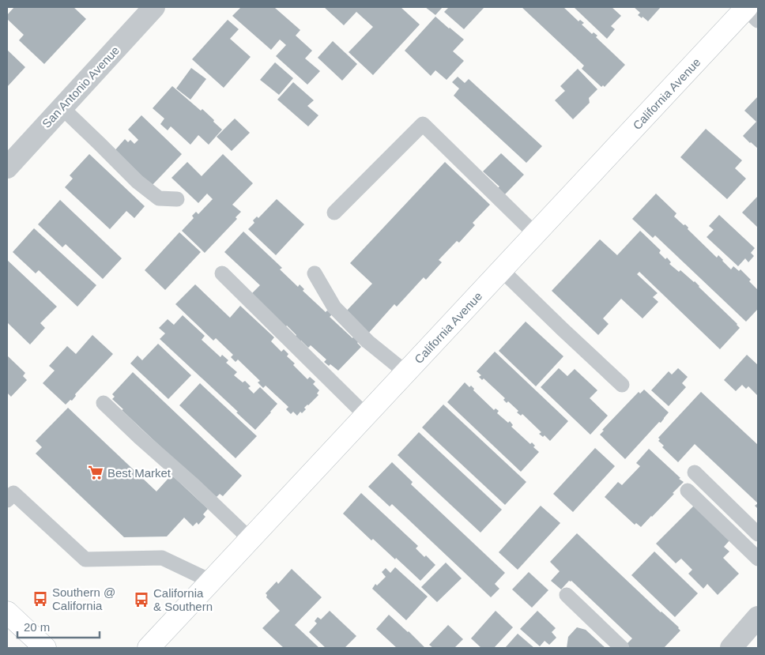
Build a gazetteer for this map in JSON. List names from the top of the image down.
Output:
{
  "streets": {
    "main road": ["California Avenue"],
    "street": ["San Antonio Avenue"]
  },
  "places": {
    "supermarket": ["Best Market"],
    "bus stop": ["Southern @ California", "California & Southern"]
  },
  "scale_bar": "20 m"
}
